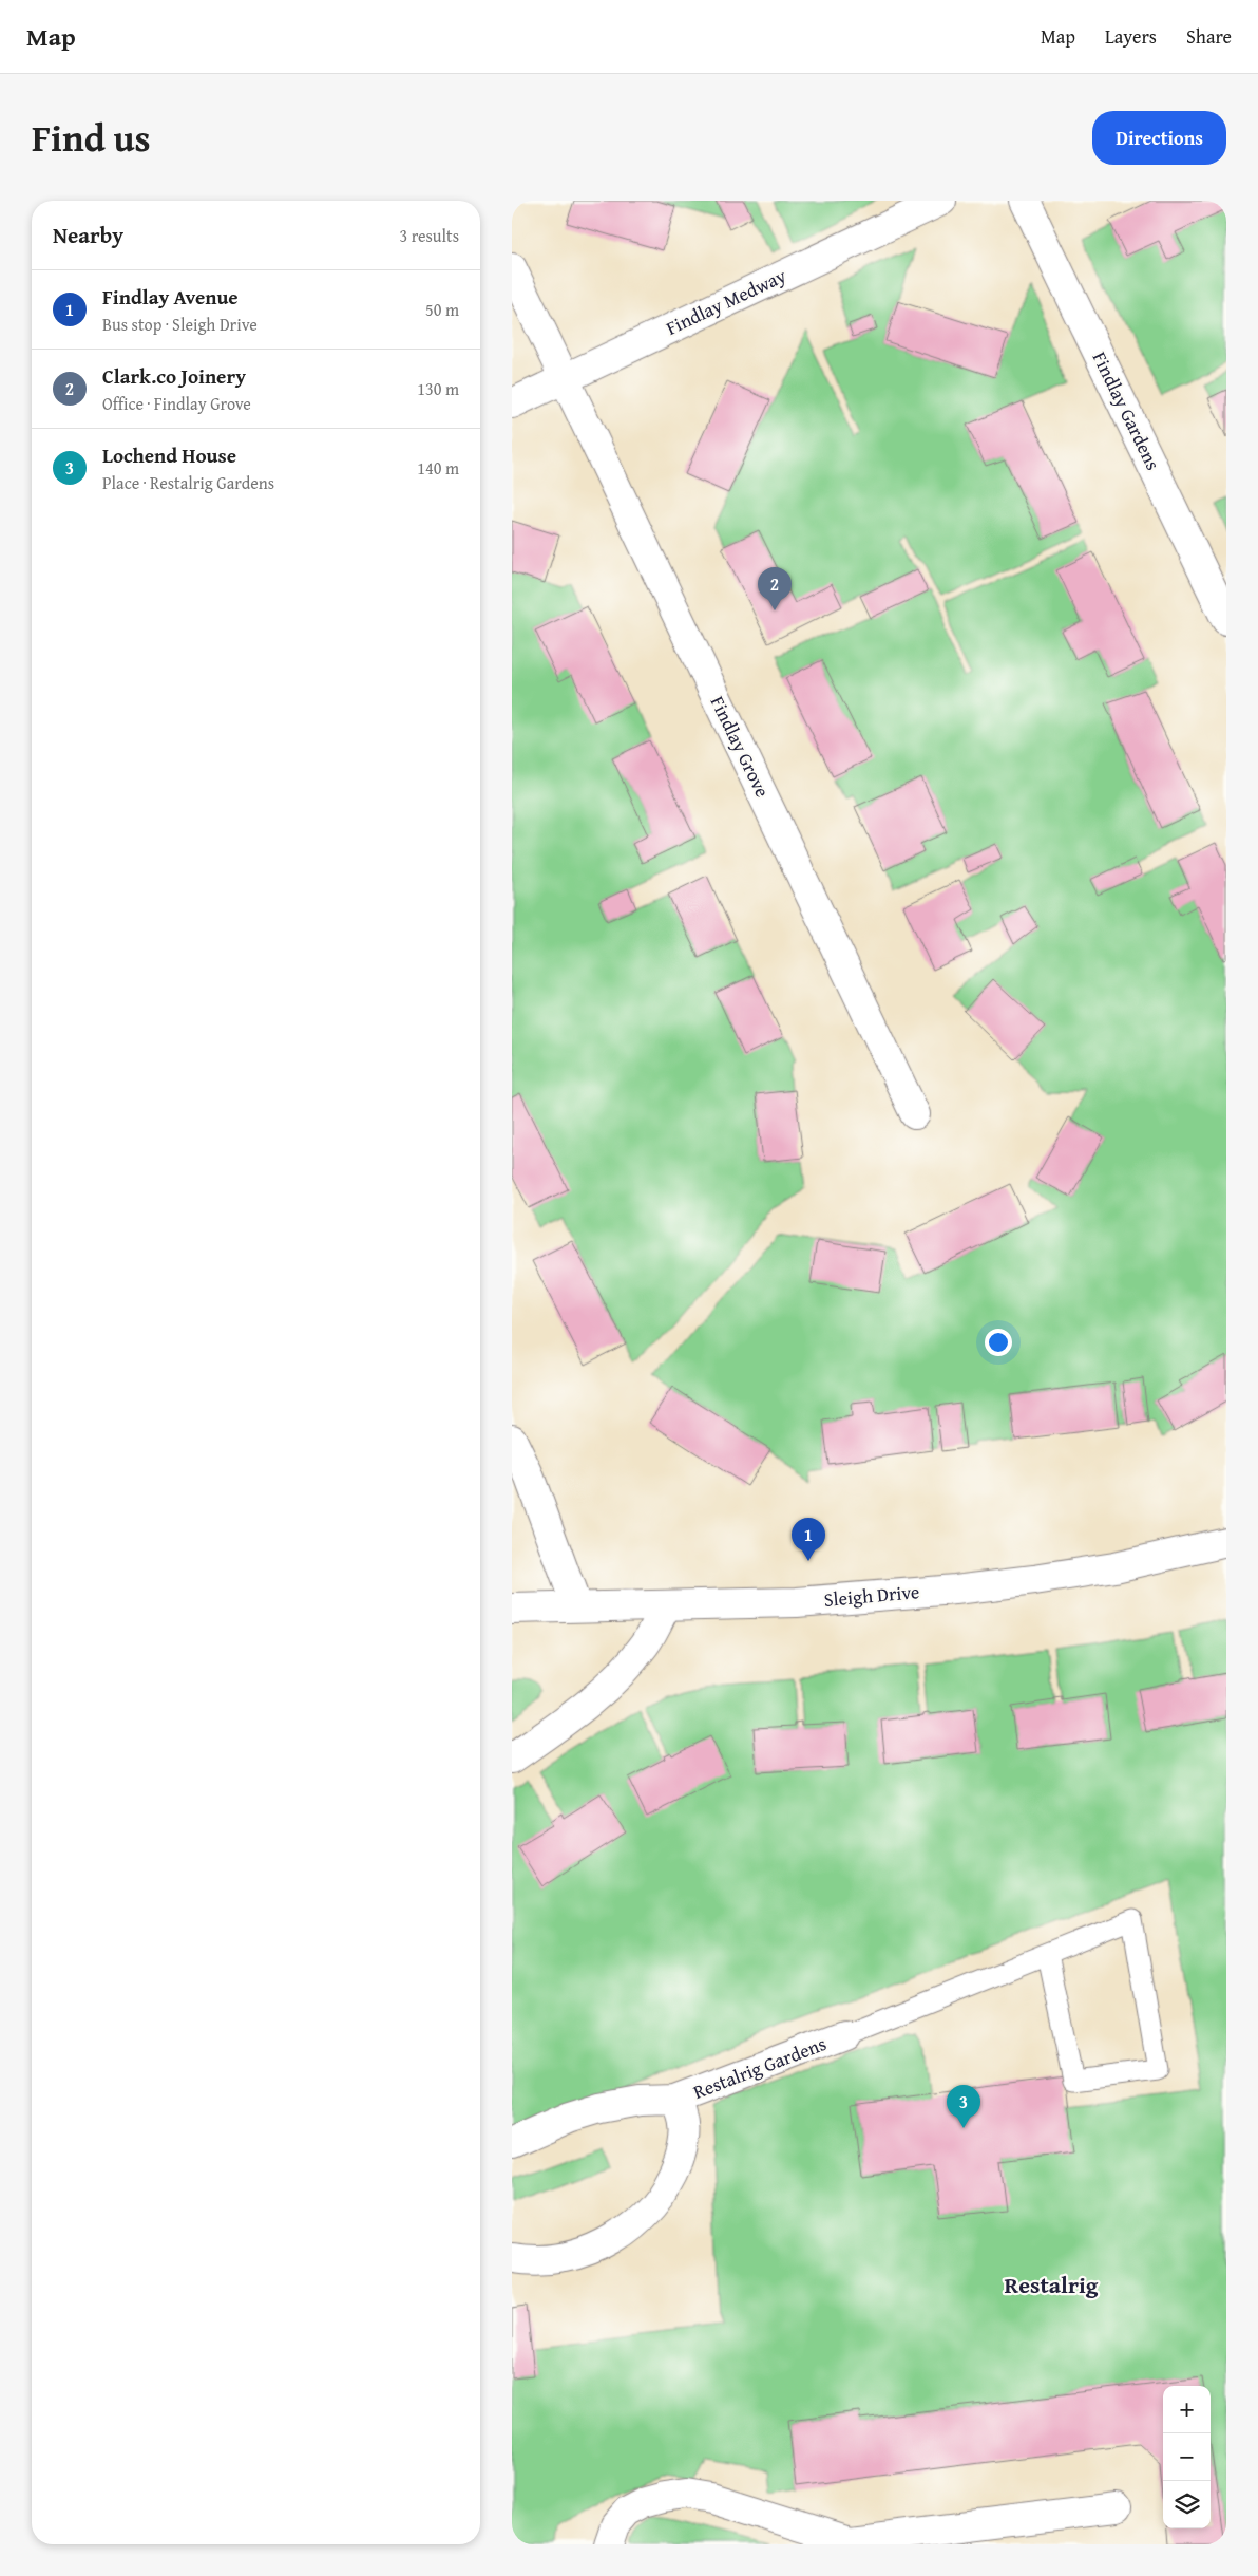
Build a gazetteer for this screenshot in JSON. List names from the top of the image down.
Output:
{
  "streets": {
    "street": [
      "Findlay Medway",
      "Findlay Gardens",
      "Findlay Grove",
      "Sleigh Drive",
      "Restalrig Gardens"
    ]
  },
  "crossings": [
    ["Findlay Medway", "Findlay Grove"]
  ],
  "districts": ["Restalrig"],
  "page": {
    "header": "Map",
    "nav": ["Map", "Layers", "Share"],
    "title": "Find us",
    "buttons": "Directions",
    "heading": ["Nearby", "3 results"],
    "list": [
      {
        "mark": "1",
        "name": "Findlay Avenue",
        "note": "Bus stop · Sleigh Drive",
        "value": "50 m"
      },
      {
        "mark": "2",
        "name": "Clark.co Joinery",
        "note": "Office · Findlay Grove",
        "value": "130 m"
      },
      {
        "mark": "3",
        "name": "Lochend House",
        "note": "Place · Restalrig Gardens",
        "value": "140 m"
      }
    ],
    "pins": ["2", "1", "3"],
    "map_buttons": ["+", "−"]
  }
}
